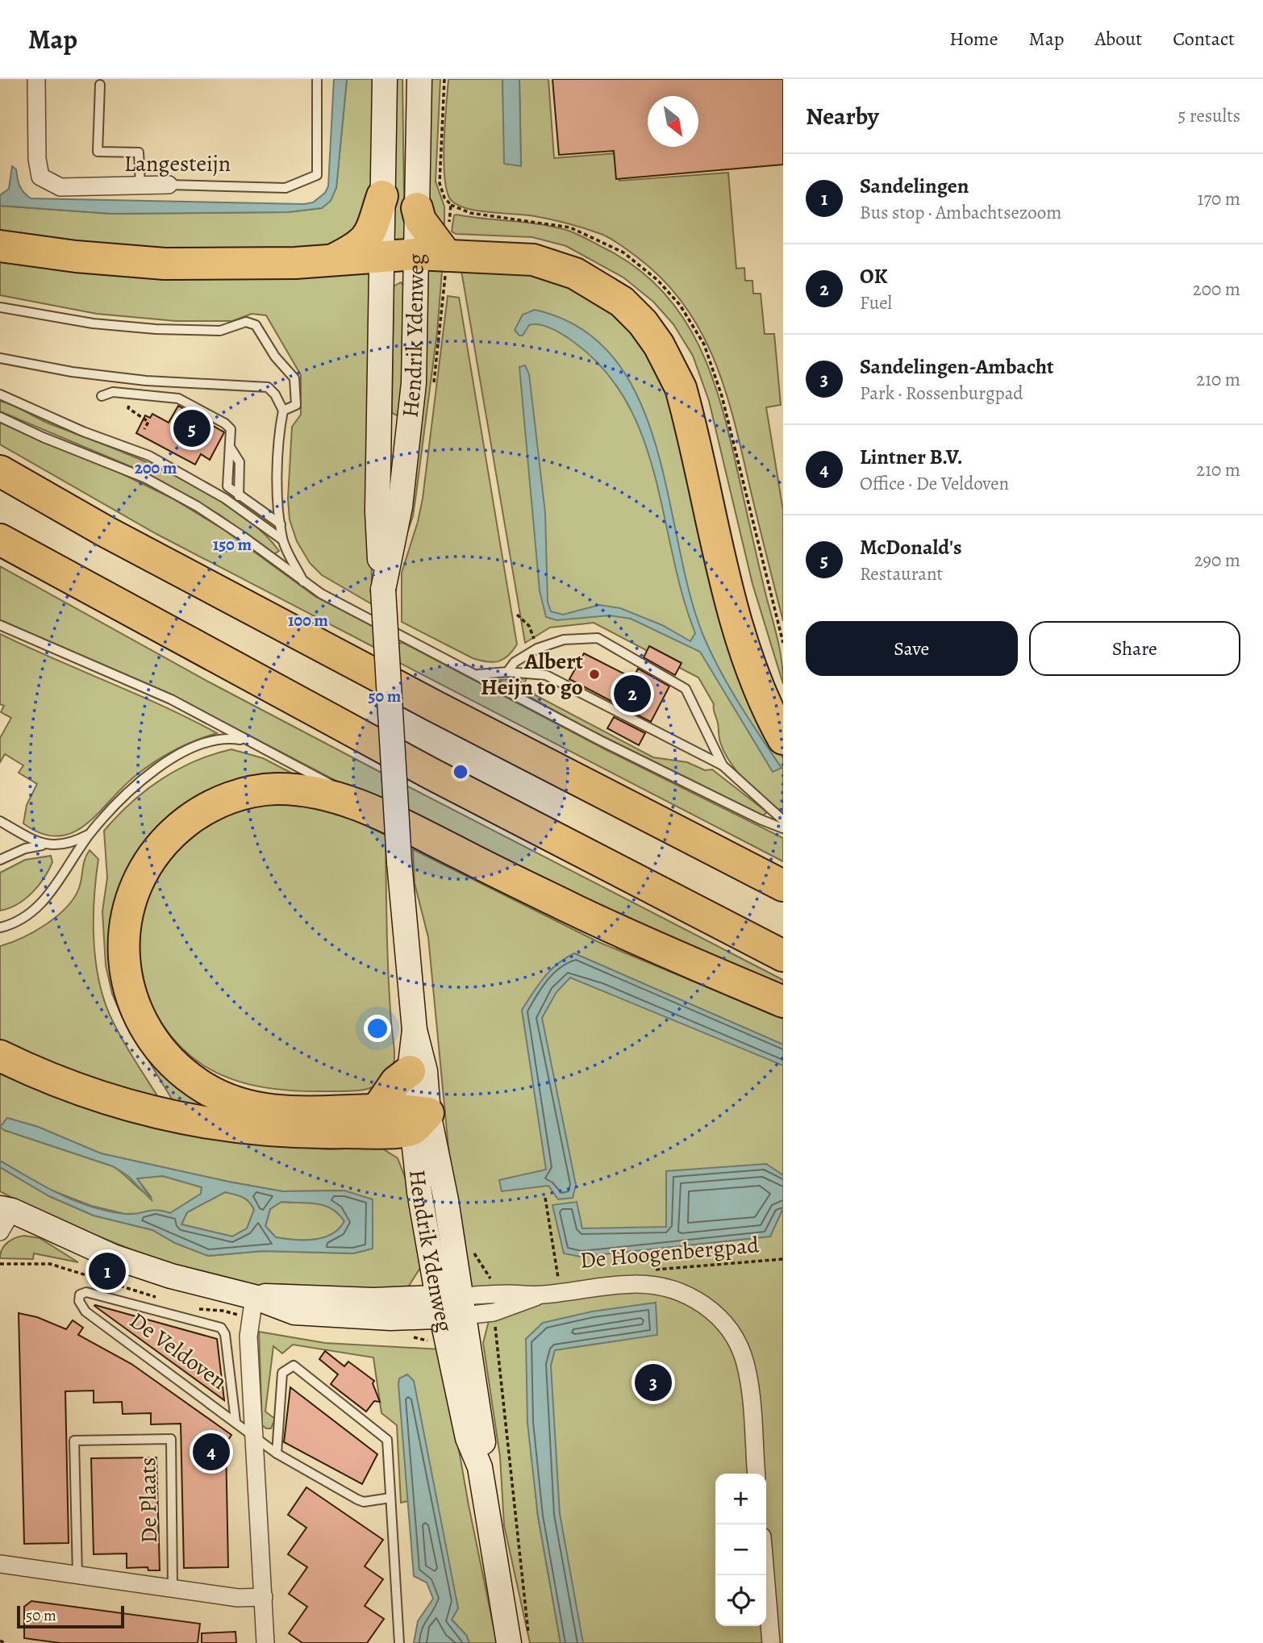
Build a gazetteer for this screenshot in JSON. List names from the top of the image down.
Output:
{
  "streets": {
    "main road": ["Hendrik Ydenweg"],
    "street": ["Langesteijn", "De Veldoven"],
    "lane": ["De Plaats"],
    "path": ["De Hoogenbergpad"]
  },
  "places": ["Albert Heijn to go"],
  "scale_bar": "50 m",
  "north": "bottom right",
  "page": {
    "header": "Map",
    "nav": [
      "Home",
      "Map",
      "About",
      "Contact"
    ],
    "heading": ["Nearby", "5 results"],
    "list": [
      {
        "mark": "1",
        "name": "Sandelingen",
        "note": "Bus stop · Ambachtsezoom",
        "value": "170 m"
      },
      {
        "mark": "2",
        "name": "OK",
        "note": "Fuel",
        "value": "200 m"
      },
      {
        "mark": "3",
        "name": "Sandelingen-Ambacht",
        "note": "Park · Rossenburgpad",
        "value": "210 m"
      },
      {
        "mark": "4",
        "name": "Lintner B.V.",
        "note": "Office · De Veldoven",
        "value": "210 m"
      },
      {
        "mark": "5",
        "name": "McDonald's",
        "note": "Restaurant",
        "value": "290 m"
      }
    ],
    "pins": [
      "5",
      "2",
      "1",
      "3",
      "4"
    ],
    "buttons": ["Save", "Share"],
    "map_buttons": ["+", "−"],
    "scale": "50 m"
  },
  "rings": [
    "200 m",
    "150 m",
    "100 m",
    "50 m"
  ]
}
